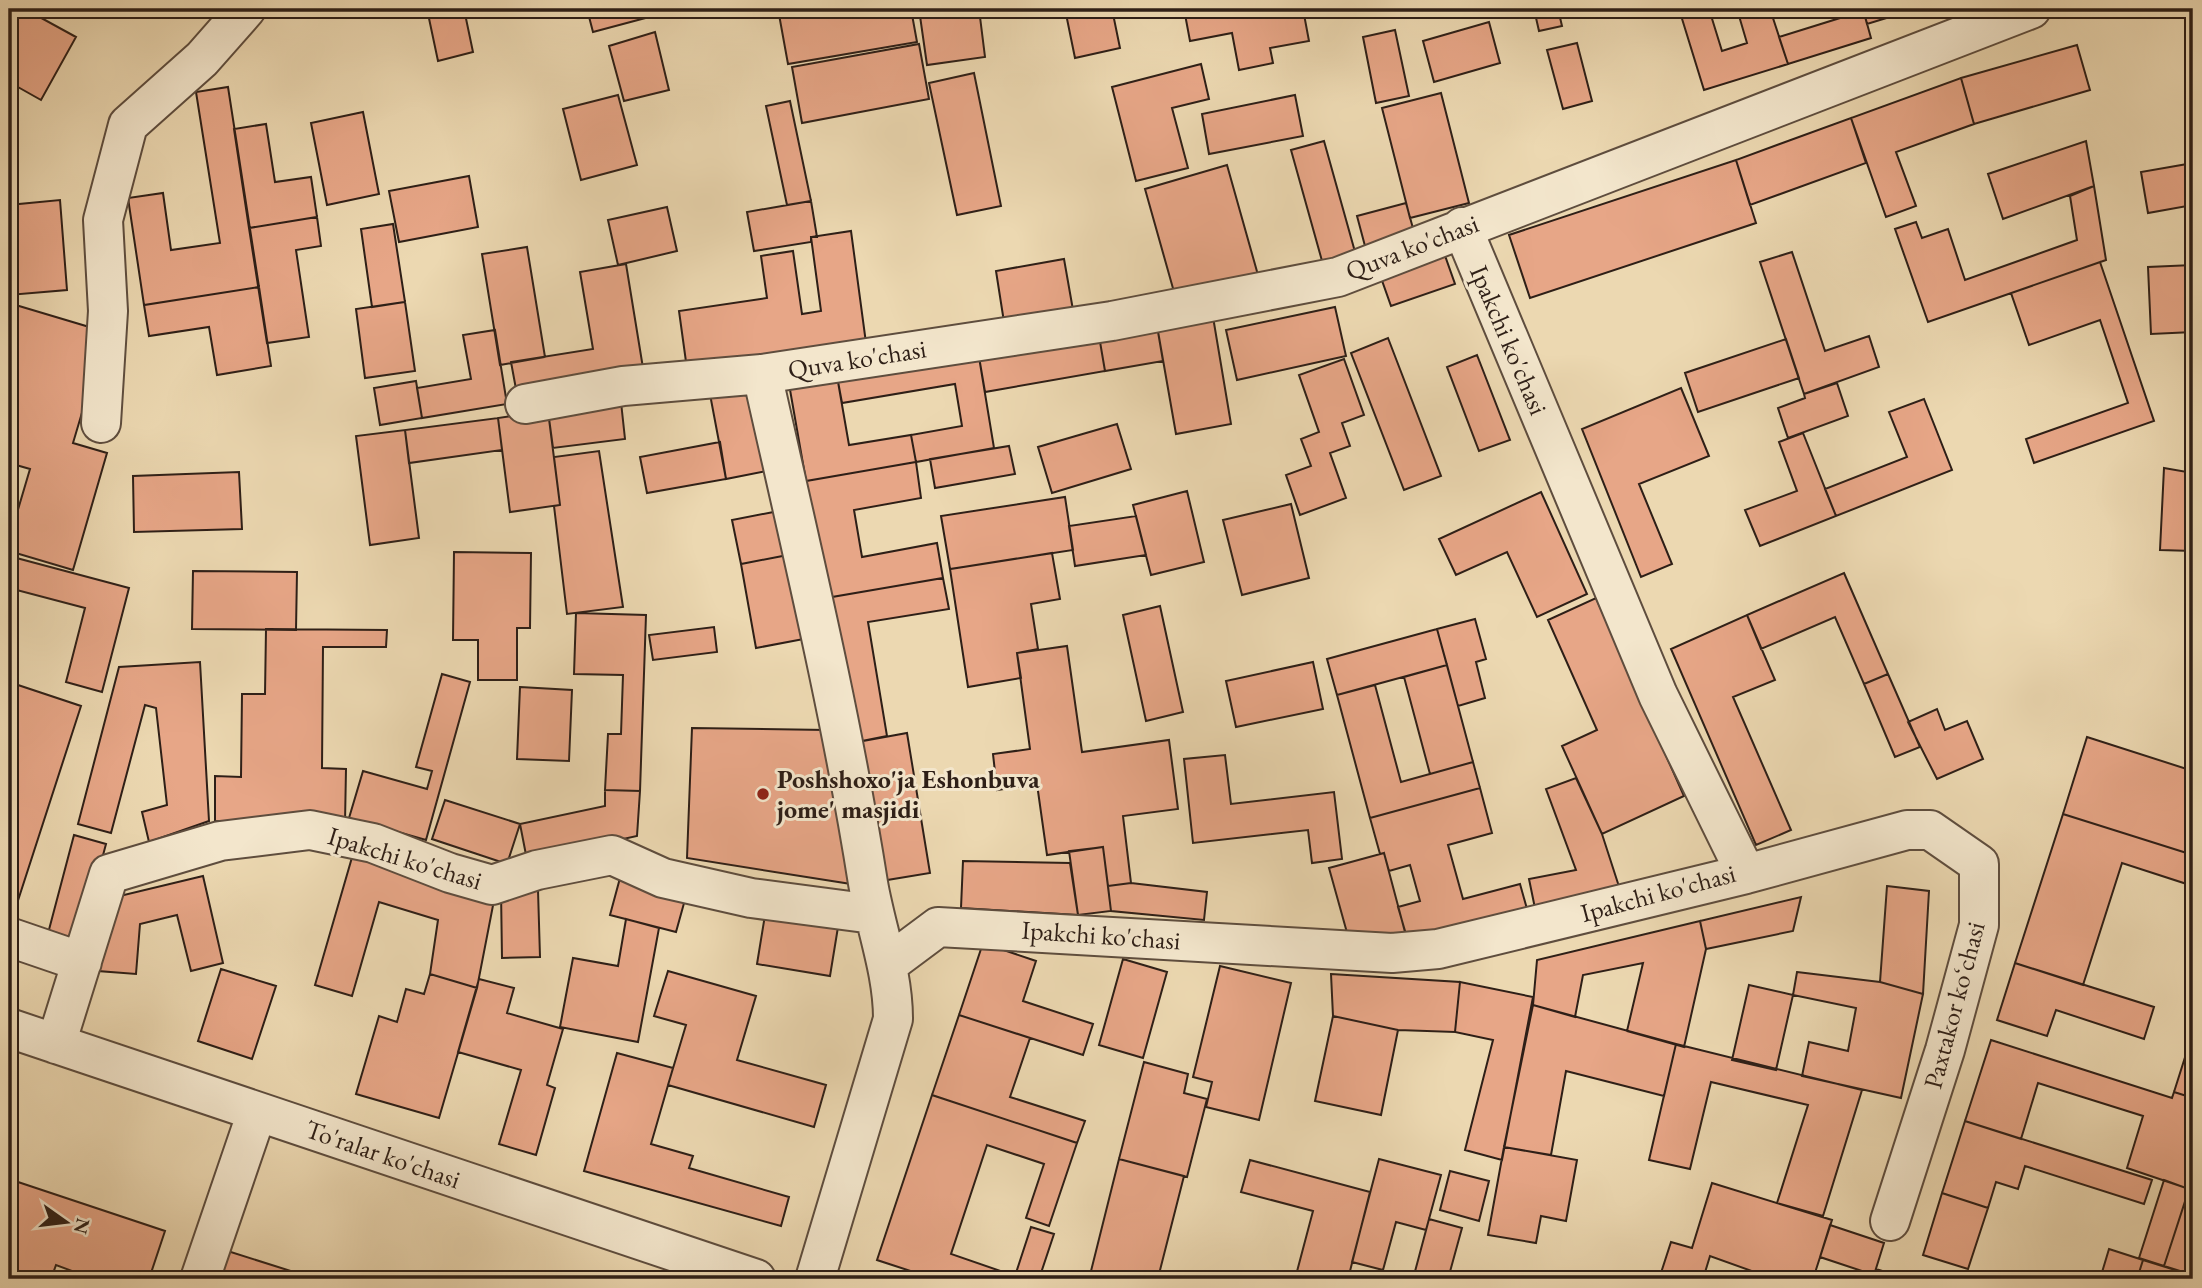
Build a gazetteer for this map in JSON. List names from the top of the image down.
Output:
{
  "streets": {
    "street": [
      "Quva ko'chasi",
      "Ipakchi ko'chasi",
      "Paxtakor koʻchasi",
      "To'ralar ko'chasi"
    ]
  },
  "crossings": [
    ["Quva ko'chasi", "Ipakchi ko'chasi"],
    ["Ipakchi ko'chasi", "Paxtakor koʻchasi"],
    ["Ipakchi ko'chasi", "To'ralar ko'chasi"]
  ],
  "places": ["Poshshoxo'ja Eshonbuva jome' masjidi"],
  "north": "right"
}
